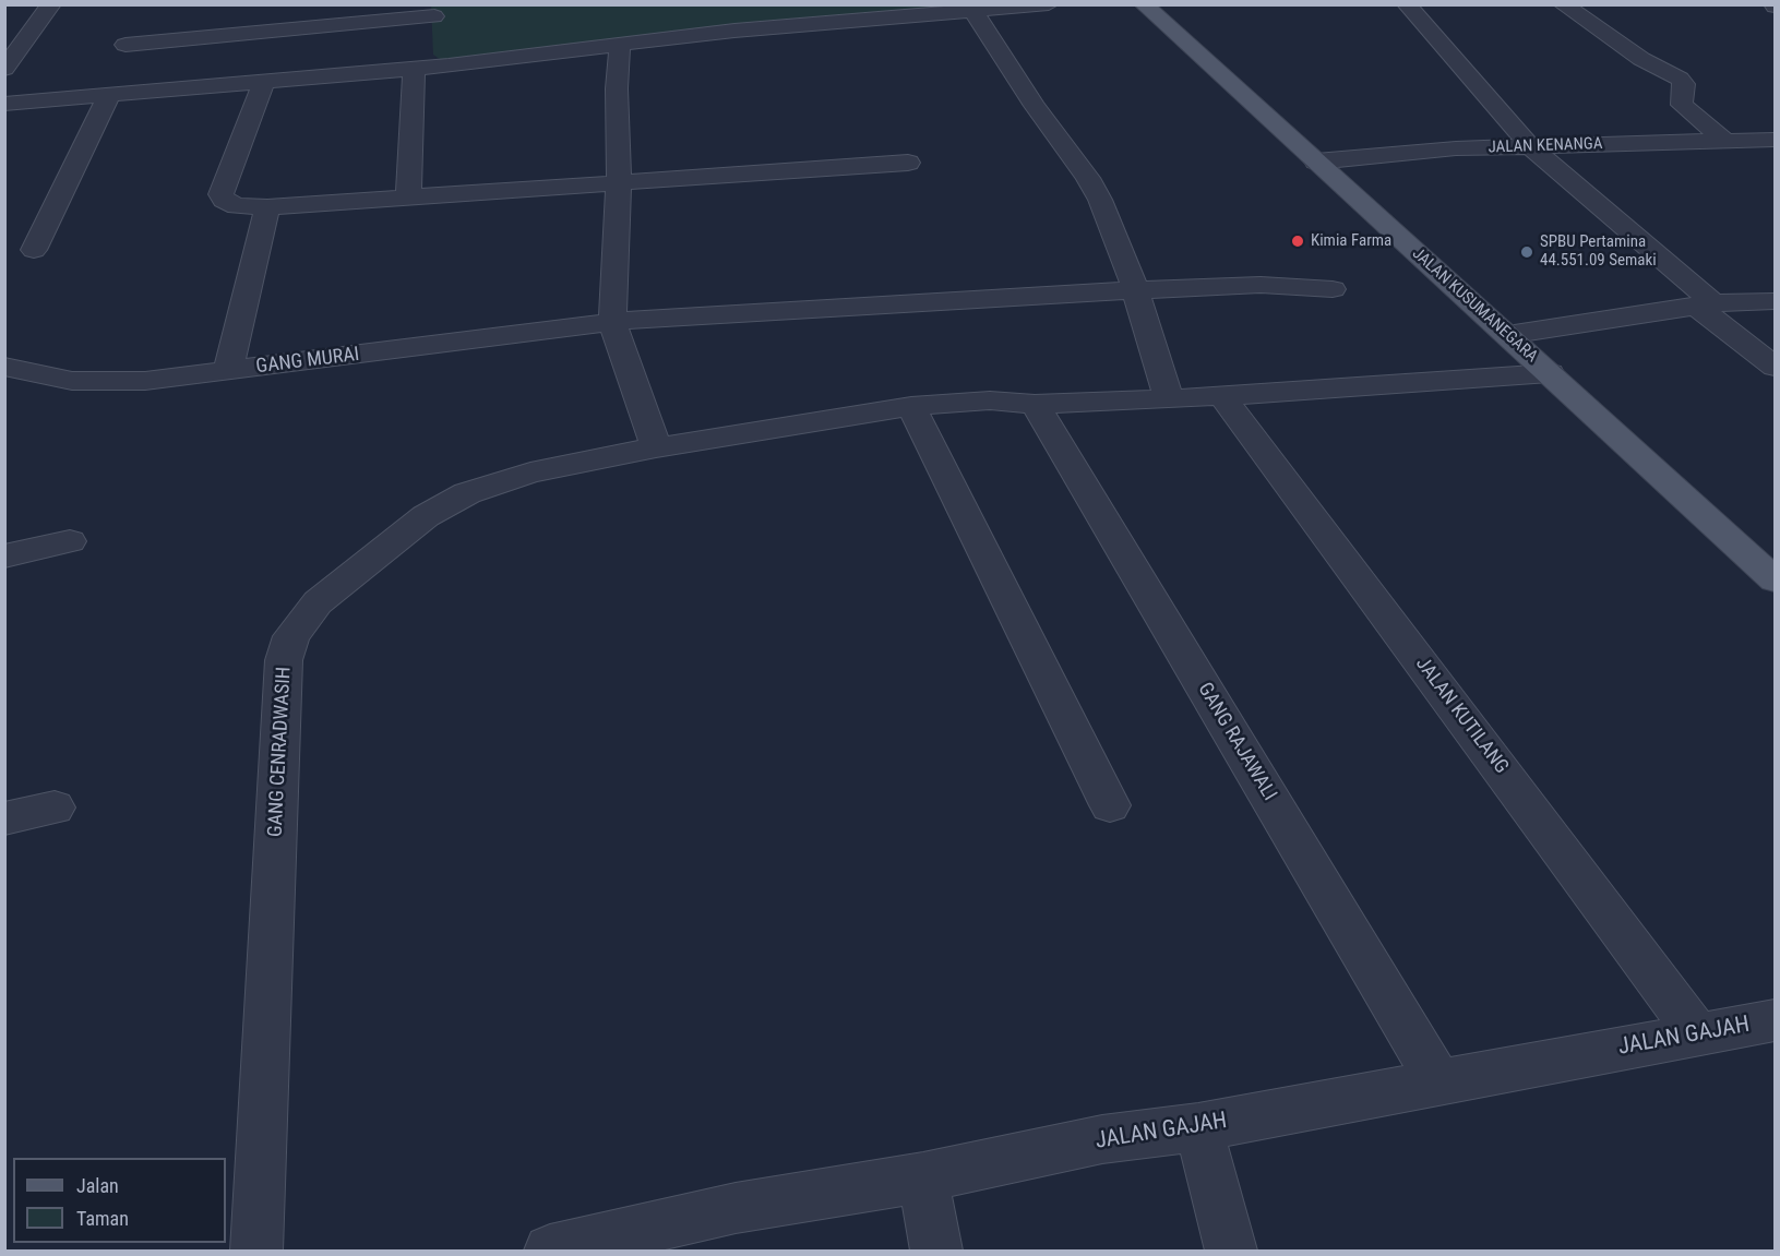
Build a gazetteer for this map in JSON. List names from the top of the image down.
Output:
{
  "streets": {
    "main road": ["JALAN KUSUMANEGARA"],
    "street": [
      "JALAN KENANGA",
      "GANG MURAI",
      "JALAN KUTILANG",
      "GANG RAJAWALI",
      "GANG CENRADWASIH",
      "JALAN GAJAH"
    ]
  },
  "crossings": [
    ["JALAN KENANGA", "JALAN KUSUMANEGARA"],
    ["JALAN KUSUMANEGARA", "GANG CENRADWASIH"],
    ["JALAN KUTILANG", "GANG CENRADWASIH"],
    ["JALAN KUTILANG", "JALAN GAJAH"],
    ["GANG RAJAWALI", "GANG CENRADWASIH"],
    ["GANG RAJAWALI", "JALAN GAJAH"]
  ],
  "places": ["Kimia Farma", "SPBU Pertamina 44.551.09 Semaki"],
  "legend": ["Jalan", "Taman"]
}
